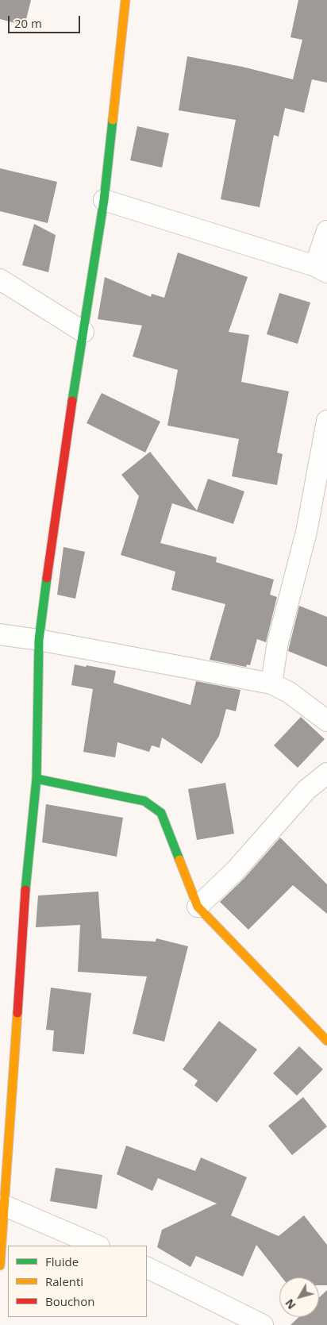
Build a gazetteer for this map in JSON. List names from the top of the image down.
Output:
{
  "legend": ["Fluide", "Ralenti", "Bouchon"],
  "scale_bar": "20 m",
  "north": "bottom left"
}
